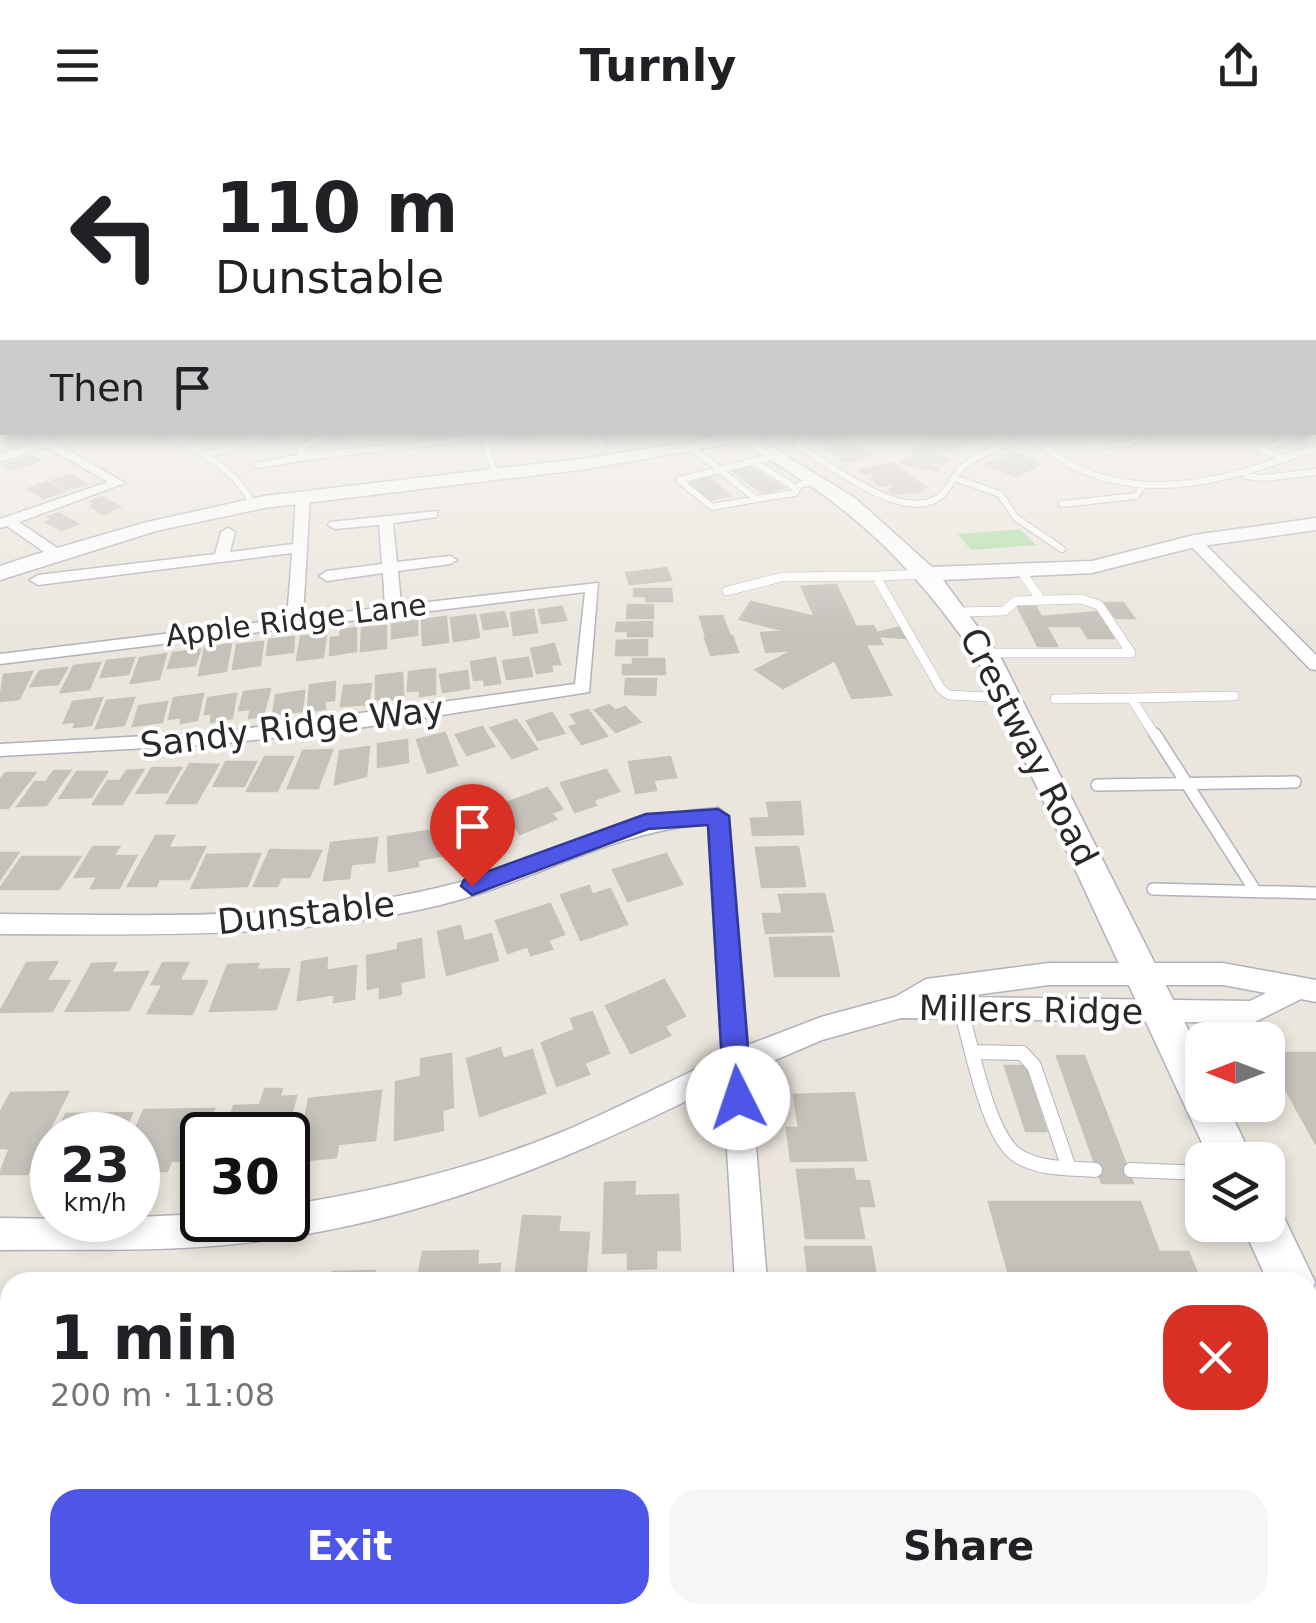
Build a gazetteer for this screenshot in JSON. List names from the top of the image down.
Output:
{
  "streets": {
    "main road": ["Crestway Road"],
    "street": [
      "Apple Ridge Lane",
      "Sandy Ridge Way",
      "Dunstable",
      "Millers Ridge"
    ]
  },
  "crossings": [
    ["Apple Ridge Lane", "Sandy Ridge Way"],
    ["Crestway Road", "Millers Ridge"],
    ["Dunstable", "Millers Ridge"]
  ],
  "north": "left",
  "page": {
    "header": "Turnly",
    "turn": ["110 m", "Dunstable"],
    "then": "Then",
    "speed": "23 km/h",
    "limit": "30",
    "heading": ["1 min", "200 m · 11:08"],
    "buttons": ["Exit", "Share"]
  }
}
